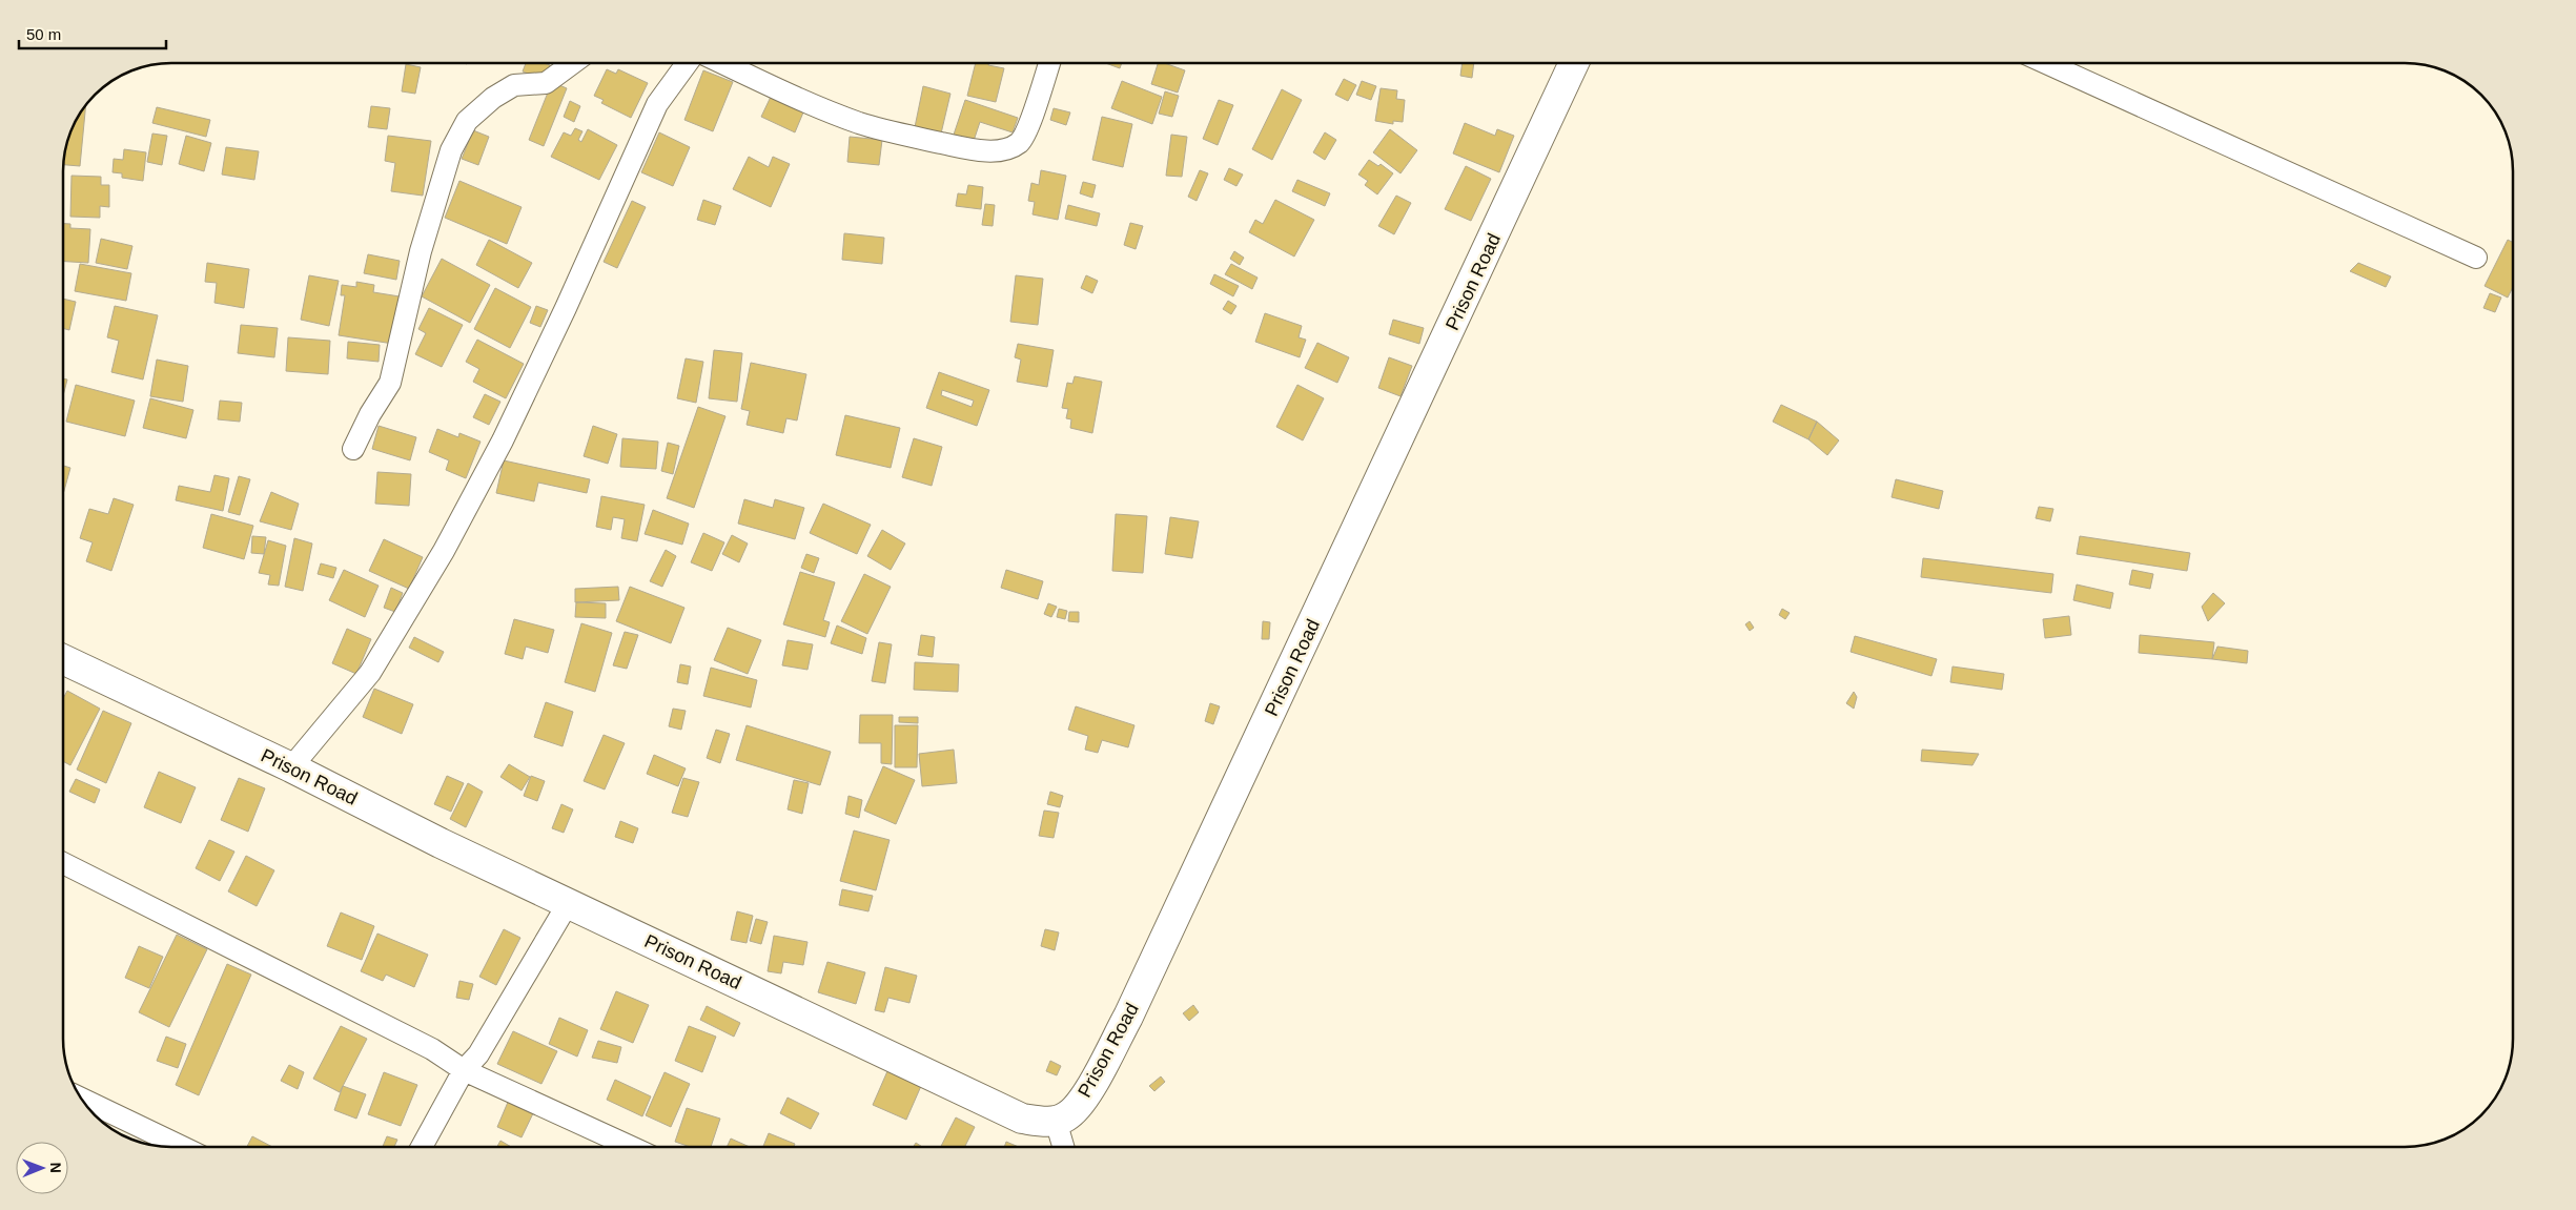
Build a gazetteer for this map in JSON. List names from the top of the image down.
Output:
{
  "streets": {
    "street": ["Prison Road"]
  },
  "scale_bar": "50 m",
  "north": "right"
}
